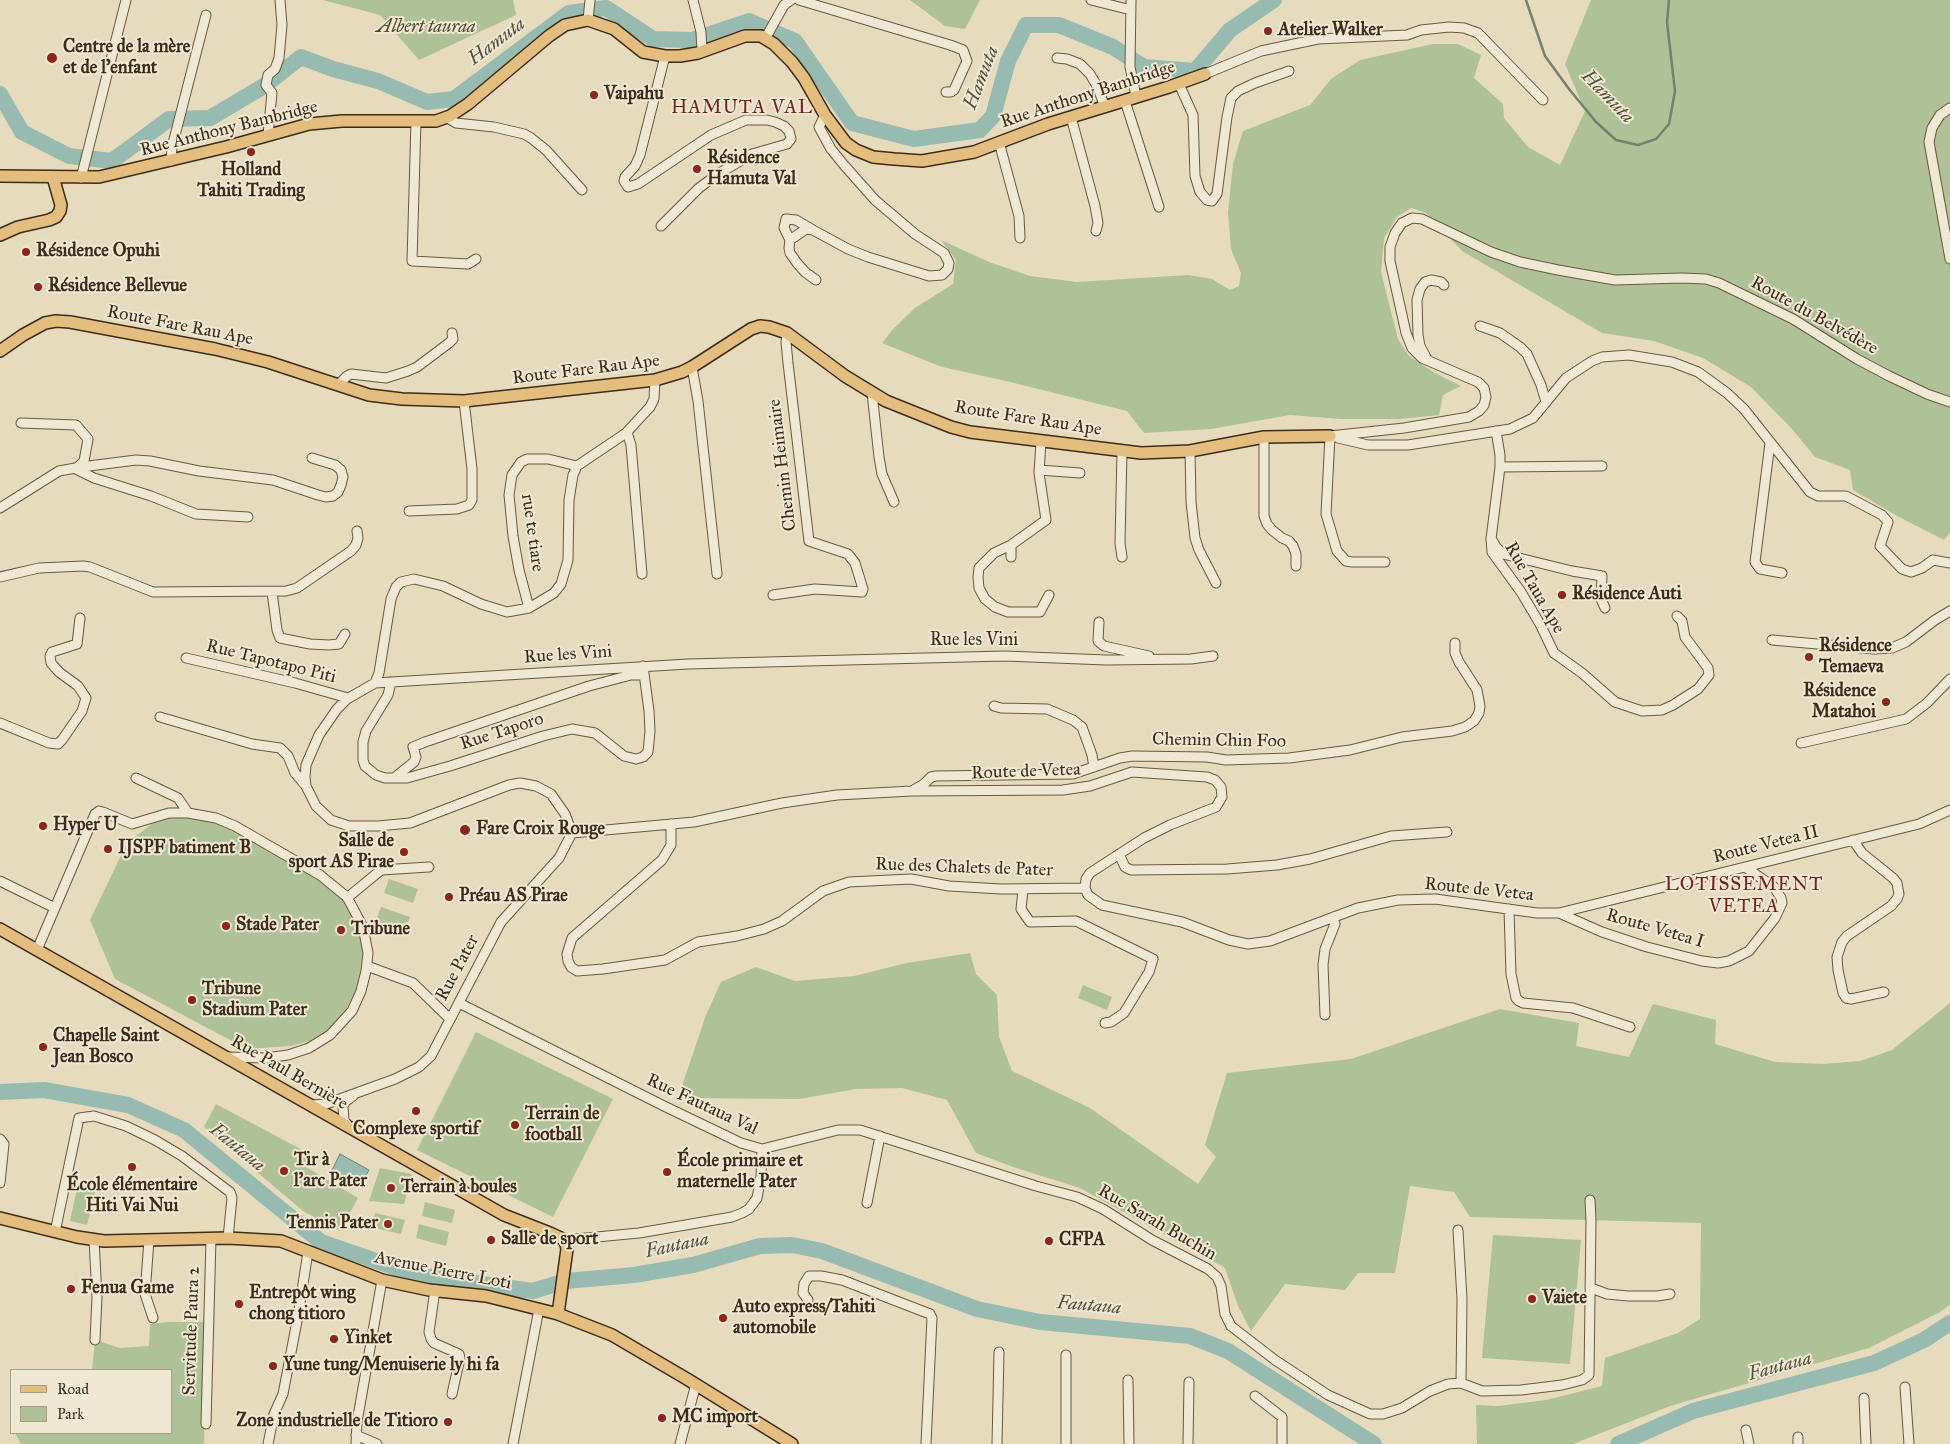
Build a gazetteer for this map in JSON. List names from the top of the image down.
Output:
{
  "streets": {
    "main road": [
      "Rue Anthony Bambridge",
      "Route Fare Rau Ape",
      "Rue Paul Bernière",
      "Avenue Pierre Loti"
    ],
    "street": [
      "Route du Belvédère",
      "Chemin Heimaire",
      "rue te tiare",
      "Rue Taua Ape",
      "Rue les Vini",
      "Rue Tapotapo Piti",
      "Rue Taporo",
      "Chemin Chin Foo",
      "Route de Vetea",
      "Route Vetea II",
      "Rue des Chalets de Pater",
      "Route Vetea I",
      "Rue Pater",
      "Rue Fautaua Val",
      "Rue Sarah Buchin",
      "Servitude Paura 2"
    ]
  },
  "crossings": [
    ["Route du Belvédère", "Route Fare Rau Ape"],
    ["Route Fare Rau Ape", "Chemin Heimaire"],
    ["Rue les Vini", "Rue Tapotapo Piti"],
    ["Rue les Vini", "Rue Taporo"],
    ["Chemin Chin Foo", "Route de Vetea"],
    ["Route de Vetea", "Route Vetea II"],
    ["Route de Vetea", "Rue des Chalets de Pater"],
    ["Route de Vetea", "Route Vetea I"],
    ["Route de Vetea", "Rue Pater"],
    ["Route Vetea II", "Route Vetea I"],
    ["Rue Pater", "Rue Paul Bernière"],
    ["Rue Pater", "Rue Fautaua Val"],
    ["Rue Paul Bernière", "Rue Fautaua Val"],
    ["Rue Fautaua Val", "Rue Sarah Buchin"],
    ["Avenue Pierre Loti", "Servitude Paura 2"]
  ],
  "districts": ["HAMUTA VAL", "LOTISSEMENT VETEA"],
  "water": ["Hamuta", "Fautaua"],
  "parks": ["Albert tauraa"],
  "places": [
    "Atelier Walker",
    "Centre de la mère et de l'enfant",
    "Vaipahu",
    "Holland Tahiti Trading",
    "Résidence Hamuta Val",
    "Résidence Opuhi",
    "Résidence Bellevue",
    "Résidence Auti",
    "Résidence Temaeva",
    "Résidence Matahoi",
    "Hyper U",
    "Fare Croix Rouge",
    "IJSPF batiment B",
    "Salle de sport AS Pirae",
    "Préau AS Pirae",
    "Stade Pater",
    "Tribune",
    "Tribune Stadium Pater",
    "Chapelle Saint Jean Bosco",
    "Complexe sportif",
    "Terrain de football",
    "École élémentaire Hiti Vai Nui",
    "Tir à l'arc Pater",
    "École primaire et maternelle Pater",
    "Terrain à boules",
    "Tennis Pater",
    "Salle de sport",
    "CFPA",
    "Fenua Game",
    "Vaiete",
    "Entrepôt wing chong titioro",
    "Auto express/Tahiti automobile",
    "Yinket",
    "Yune tung/Menuiserie ly hi fa",
    "MC import",
    "Zone industrielle de Titioro"
  ],
  "legend": ["Road", "Park"]
}
